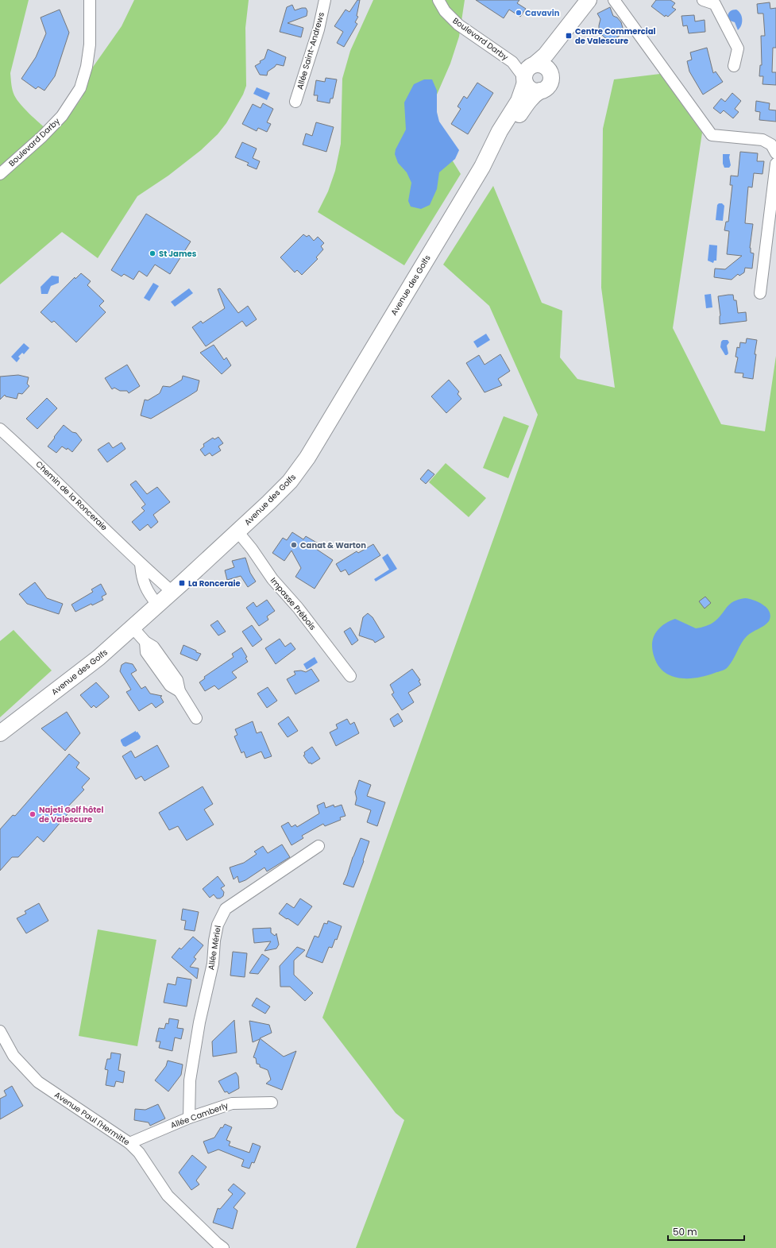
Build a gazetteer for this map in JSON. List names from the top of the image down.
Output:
{
  "streets": {
    "main road": ["Avenue des Golfs"],
    "street": [
      "Boulevard Darby",
      "Allée Saint-Andrews",
      "Chemin de la Ronceraie",
      "Impasse Prébois",
      "Allée Mériel",
      "Allée Camberly",
      "Avenue Paul l'Hermitte"
    ]
  },
  "crossings": [
    ["Boulevard Darby", "Avenue des Golfs"],
    ["Avenue des Golfs", "Chemin de la Ronceraie"],
    ["Avenue des Golfs", "Impasse Prébois"],
    ["Allée Mériel", "Allée Camberly"],
    ["Allée Camberly", "Avenue Paul l'Hermitte"]
  ],
  "places": {
    "other": [
      "Cavavin",
      "St James",
      "Canat & Warton",
      "Najeti Golf hôtel de Valescure"
    ],
    "transit": ["Centre Commercial de Valescure", "La Ronceraie"]
  },
  "scale_bar": "50 m"
}
